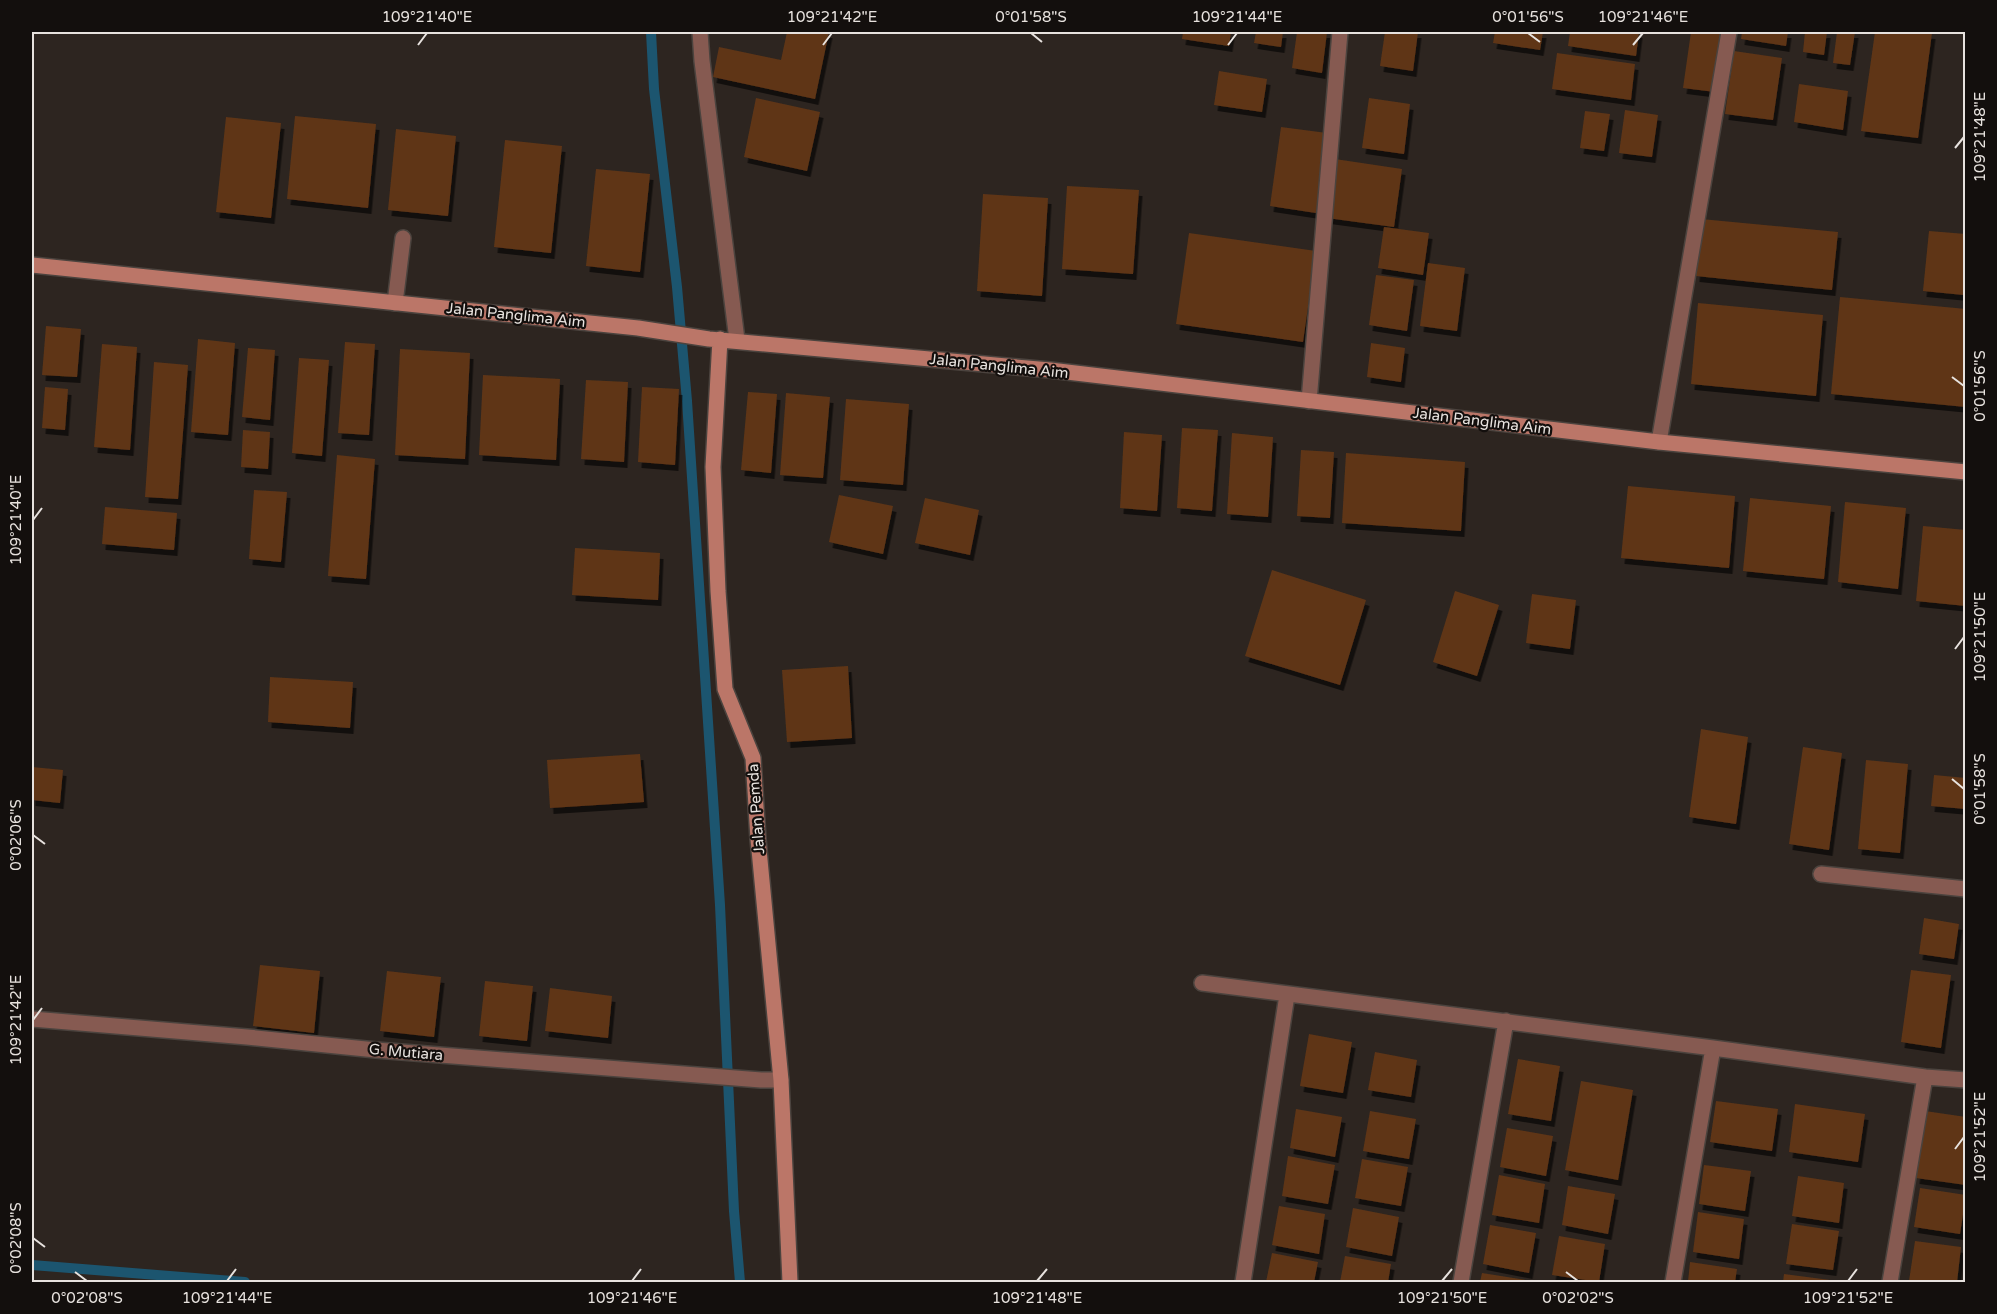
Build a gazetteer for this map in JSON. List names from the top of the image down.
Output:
{
  "streets": {
    "street": ["Jalan Panglima Aim", "Jalan Pemda", "G. Mutiara"]
  },
  "crossings": [
    ["Jalan Panglima Aim", "Jalan Pemda"],
    ["Jalan Pemda", "G. Mutiara"]
  ],
  "coordinates": [
    "109°21'40\"E",
    "109°21'42\"E",
    "0°01'58\"S",
    "109°21'44\"E",
    "0°01'56\"S",
    "109°21'46\"E",
    "109°21'48\"E",
    "109°21'50\"E",
    "0°02'06\"S",
    "109°21'52\"E",
    "0°02'08\"S",
    "0°02'02\"S"
  ]
}
